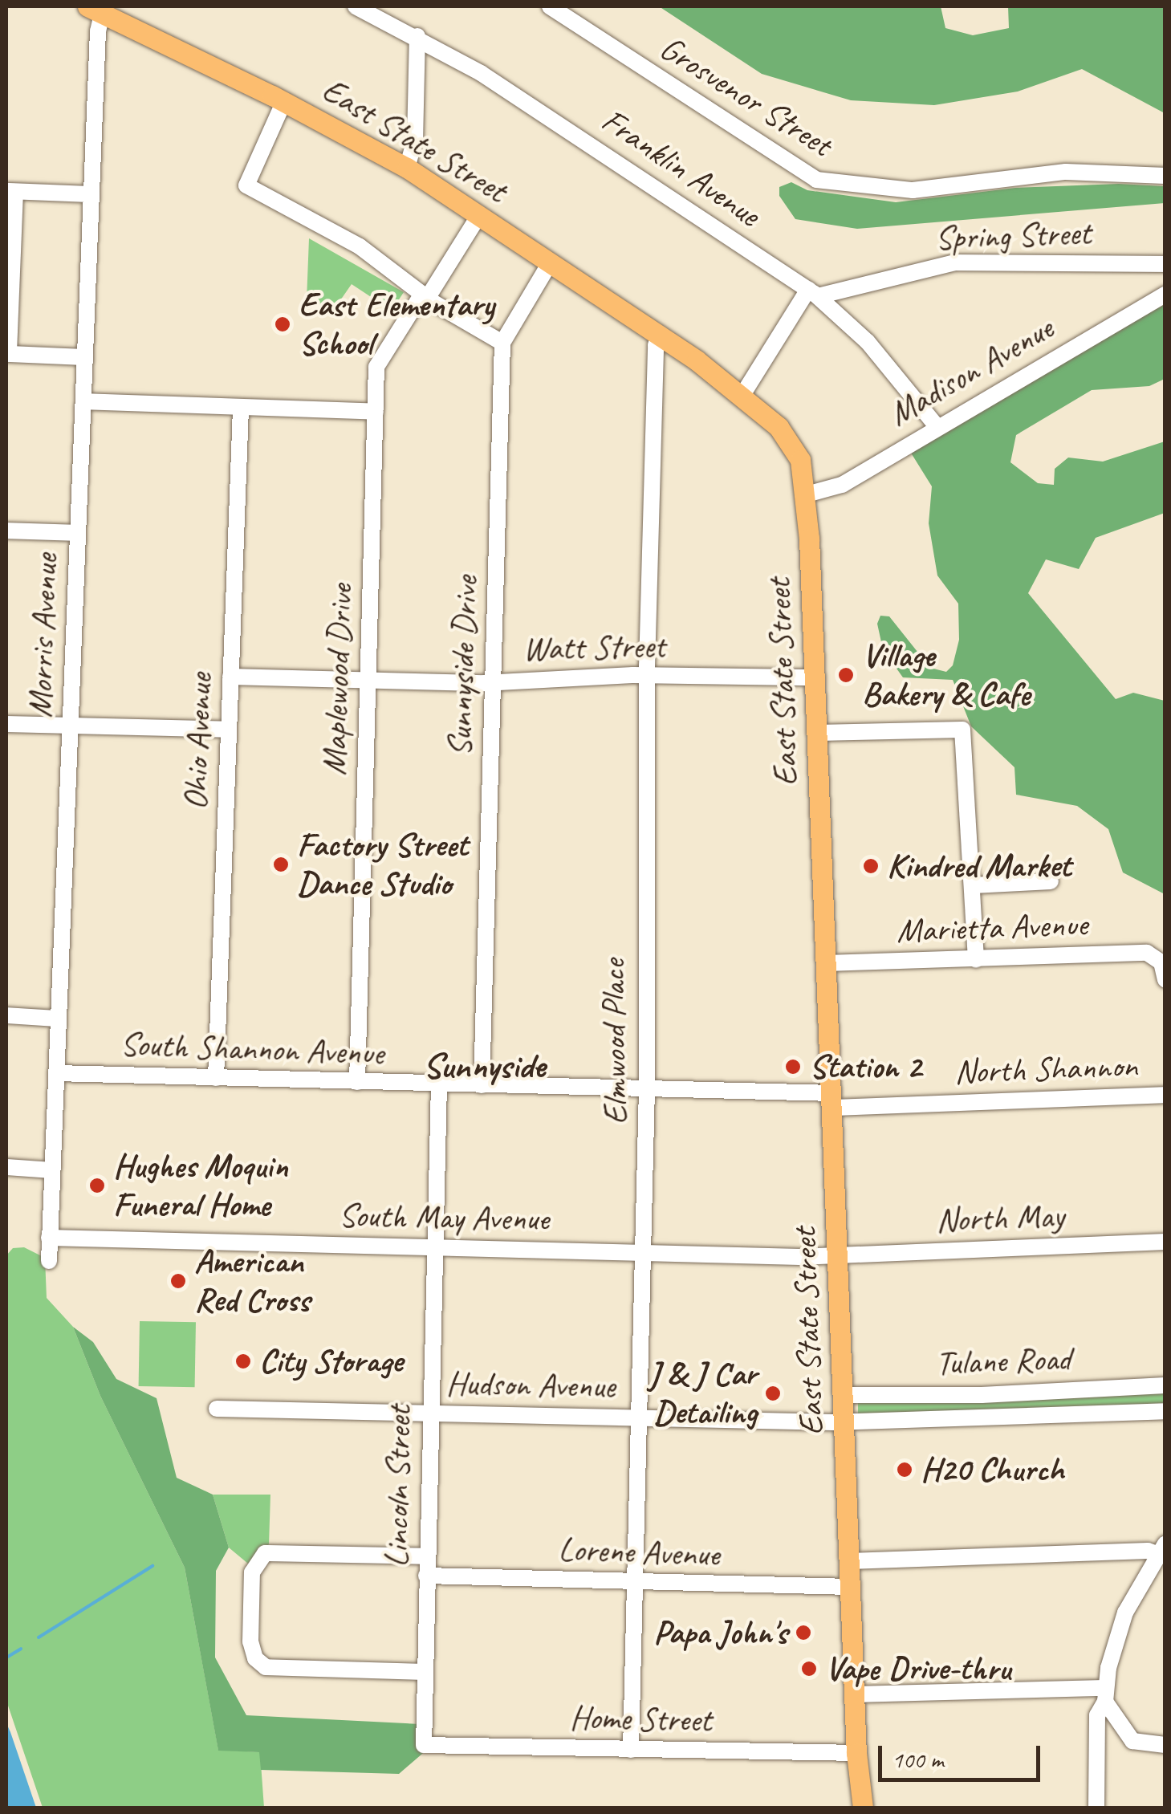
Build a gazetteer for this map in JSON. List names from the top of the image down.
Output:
{
  "streets": {
    "main road": ["East State Street"],
    "street": [
      "Grosvenor Street",
      "Franklin Avenue",
      "Spring Street",
      "Madison Avenue",
      "Morris Avenue",
      "Watt Street",
      "Sunnyside Drive",
      "Maplewood Drive",
      "Ohio Avenue",
      "Marietta Avenue",
      "Elmwood Place",
      "South Shannon Avenue",
      "North Shannon",
      "South May Avenue",
      "North May",
      "Tulane Road",
      "Hudson Avenue",
      "Lincoln Street",
      "Lorene Avenue",
      "Home Street"
    ]
  },
  "crossings": [
    ["East State Street", "Madison Avenue"],
    ["East State Street", "Morris Avenue"],
    ["East State Street", "Watt Street"],
    ["East State Street", "Sunnyside Drive"],
    ["East State Street", "Maplewood Drive"],
    ["East State Street", "Marietta Avenue"],
    ["East State Street", "Elmwood Place"],
    ["East State Street", "South Shannon Avenue"],
    ["East State Street", "North Shannon"],
    ["East State Street", "South May Avenue"],
    ["East State Street", "North May"],
    ["East State Street", "Tulane Road"],
    ["East State Street", "Hudson Avenue"],
    ["East State Street", "Lorene Avenue"],
    ["East State Street", "Home Street"],
    ["Franklin Avenue", "Spring Street"],
    ["Franklin Avenue", "Madison Avenue"],
    ["Morris Avenue", "South Shannon Avenue"],
    ["Morris Avenue", "South May Avenue"],
    ["Watt Street", "Sunnyside Drive"],
    ["Watt Street", "Maplewood Drive"],
    ["Watt Street", "Ohio Avenue"],
    ["Watt Street", "Elmwood Place"],
    ["Sunnyside Drive", "South Shannon Avenue"],
    ["Maplewood Drive", "South Shannon Avenue"],
    ["Ohio Avenue", "South Shannon Avenue"],
    ["Elmwood Place", "South Shannon Avenue"],
    ["Elmwood Place", "South May Avenue"],
    ["Elmwood Place", "Hudson Avenue"],
    ["Elmwood Place", "Lorene Avenue"],
    ["Elmwood Place", "Home Street"],
    ["South Shannon Avenue", "North Shannon"],
    ["South Shannon Avenue", "Lincoln Street"],
    ["South May Avenue", "North May"],
    ["South May Avenue", "Lincoln Street"],
    ["Tulane Road", "Hudson Avenue"],
    ["Hudson Avenue", "Lincoln Street"],
    ["Lincoln Street", "Lorene Avenue"],
    ["Lincoln Street", "Home Street"]
  ],
  "districts": ["Sunnyside"],
  "places": [
    "East Elementary School",
    "Village Bakery & Cafe",
    "Factory Street Dance Studio",
    "Kindred Market",
    "Station 2",
    "Hughes Moquin Funeral Home",
    "American Red Cross",
    "City Storage",
    "J & J Car Detailing",
    "H20 Church",
    "Papa John's",
    "Vape Drive-thru"
  ],
  "scale_bar": "100 m"
}
